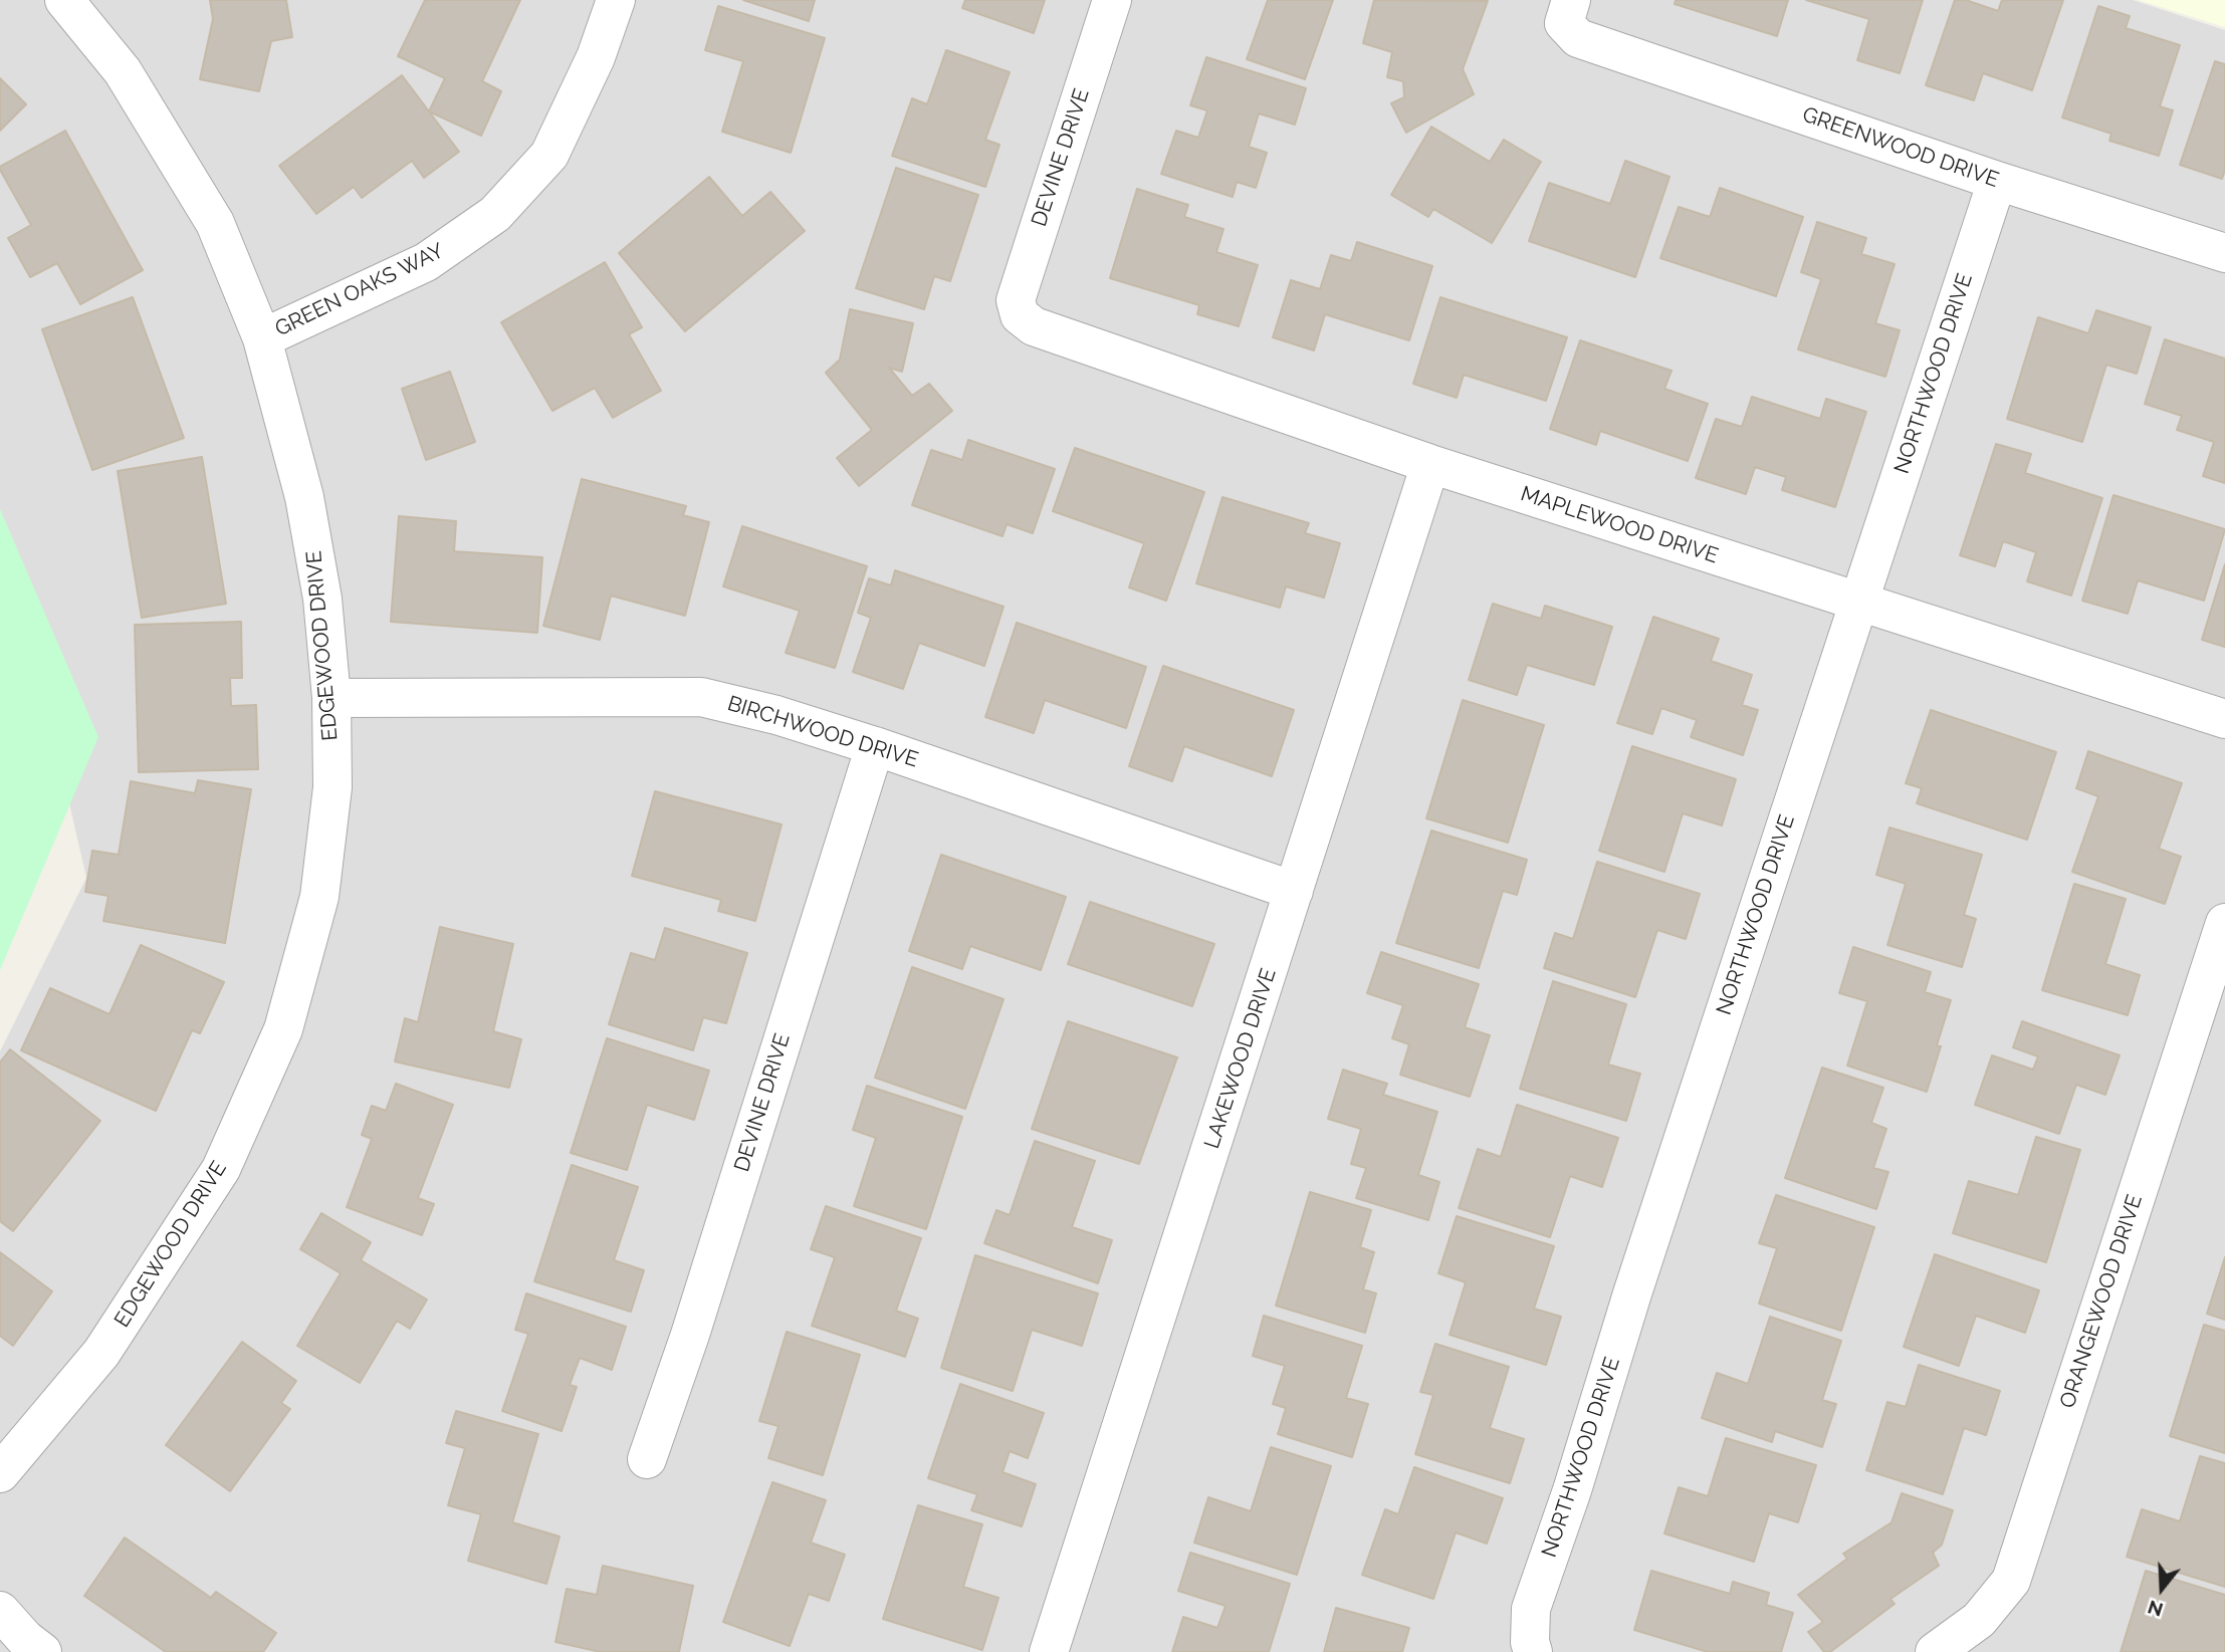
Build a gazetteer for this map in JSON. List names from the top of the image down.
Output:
{
  "streets": {
    "street": [
      "GREENWOOD DRIVE",
      "DEVINE DRIVE",
      "GREEN OAKS WAY",
      "NORTHWOOD DRIVE",
      "MAPLEWOOD DRIVE",
      "EDGEWOOD DRIVE",
      "BIRCHWOOD DRIVE",
      "LAKEWOOD DRIVE",
      "ORANGEWOOD DRIVE"
    ]
  },
  "crossings": [
    ["GREENWOOD DRIVE", "NORTHWOOD DRIVE"],
    ["DEVINE DRIVE", "MAPLEWOOD DRIVE"],
    ["DEVINE DRIVE", "BIRCHWOOD DRIVE"],
    ["GREEN OAKS WAY", "EDGEWOOD DRIVE"],
    ["NORTHWOOD DRIVE", "MAPLEWOOD DRIVE"],
    ["MAPLEWOOD DRIVE", "LAKEWOOD DRIVE"],
    ["EDGEWOOD DRIVE", "BIRCHWOOD DRIVE"],
    ["BIRCHWOOD DRIVE", "LAKEWOOD DRIVE"]
  ],
  "north": "bottom"
}
